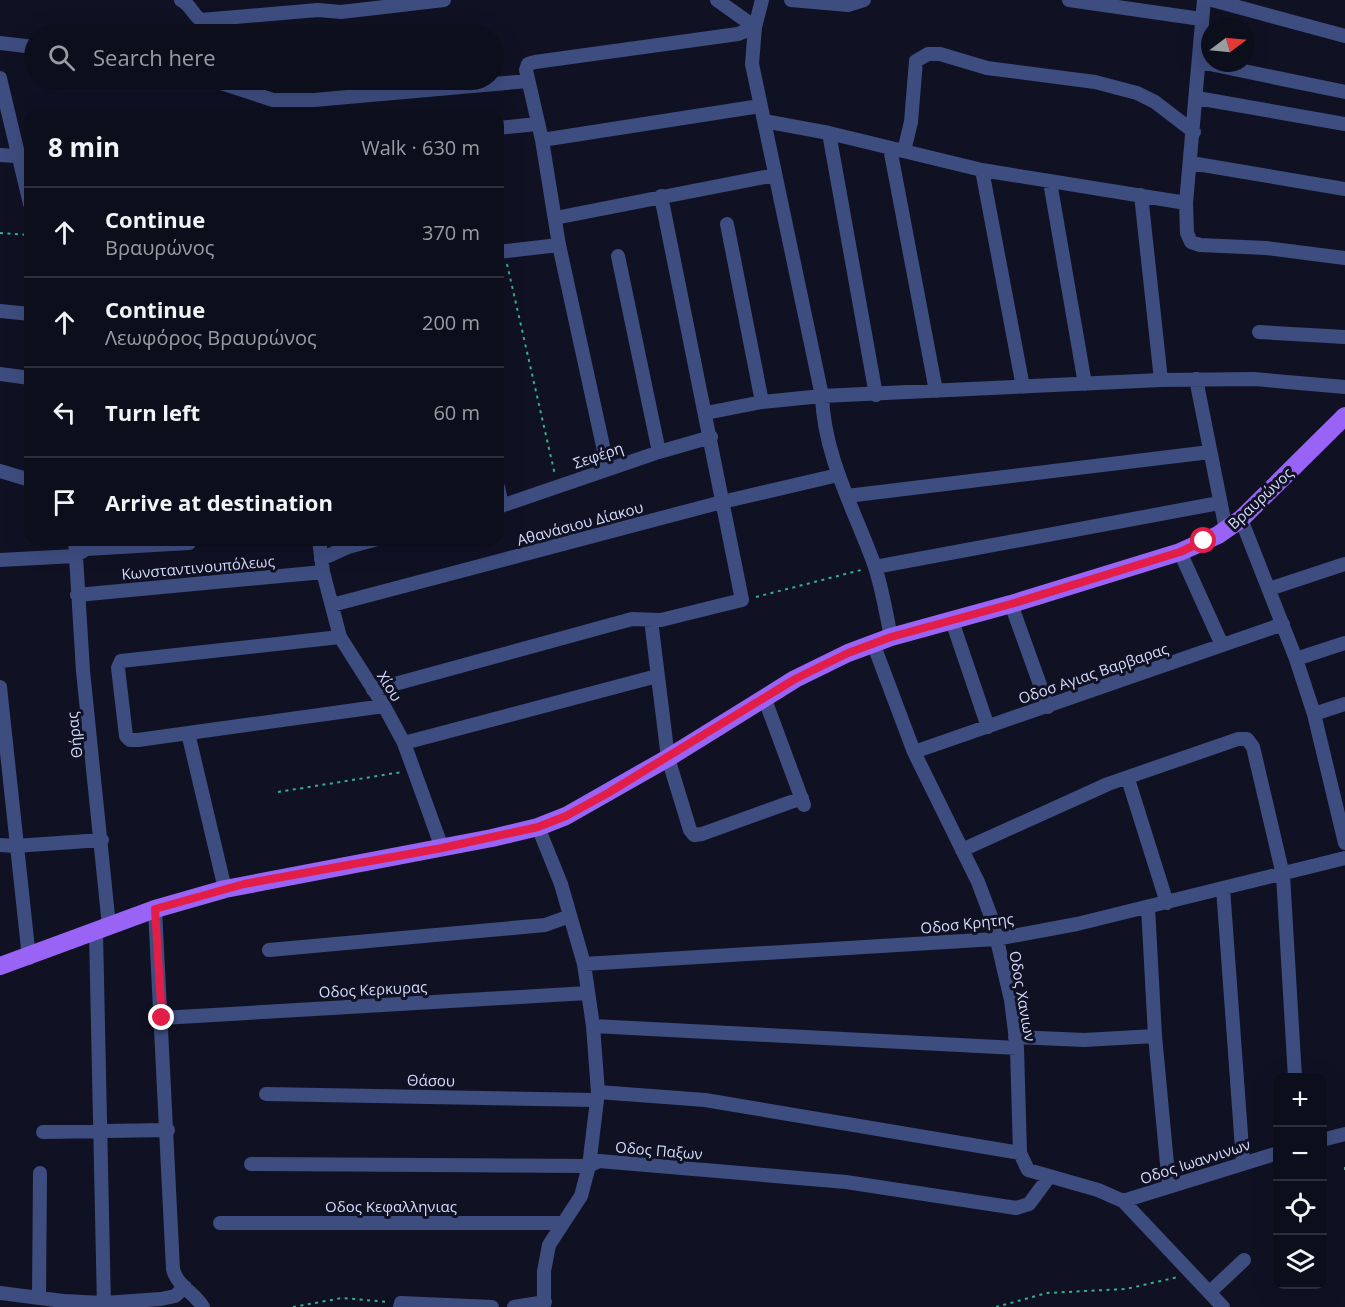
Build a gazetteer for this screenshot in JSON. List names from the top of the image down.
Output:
{
  "streets": {
    "main road": ["Βραυρώνος"],
    "street": [
      "Σεφέρη",
      "Αθανάσιου Δίακου",
      "Κωνσταντινουπόλεως",
      "Οδοσ Αγιας Βαρβαρας",
      "Χίου",
      "Θήρας",
      "Οδοσ Κρητης",
      "Οδος Κερκυρας",
      "Οδος Χανιων",
      "Θάσου",
      "Οδος Παξων",
      "Οδος Ιωαννινων",
      "Οδος Κεφαλληνιας"
    ]
  },
  "crossings": [
    ["Βραυρώνος", "Χίου"],
    ["Βραυρώνος", "Θήρας"],
    ["Βραυρώνος", "Οδος Χανιων"],
    ["Αθανάσιου Δίακου", "Χίου"],
    ["Κωνσταντινουπόλεως", "Χίου"],
    ["Κωνσταντινουπόλεως", "Θήρας"],
    ["Οδοσ Αγιας Βαρβαρας", "Οδος Χανιων"],
    ["Οδοσ Κρητης", "Οδος Χανιων"],
    ["Οδος Χανιων", "Θάσου"]
  ],
  "north": "right",
  "page": {
    "search": "Search here",
    "heading": ["8 min", "Walk · 630 m"],
    "list": [
      ["Continue", "Βραυρώνος", "370 m"],
      ["Continue", "Λεωφόρος Βραυρώνος", "200 m"],
      ["Turn left", "60 m"],
      "Arrive at destination"
    ],
    "map_buttons": ["+", "−"]
  }
}
